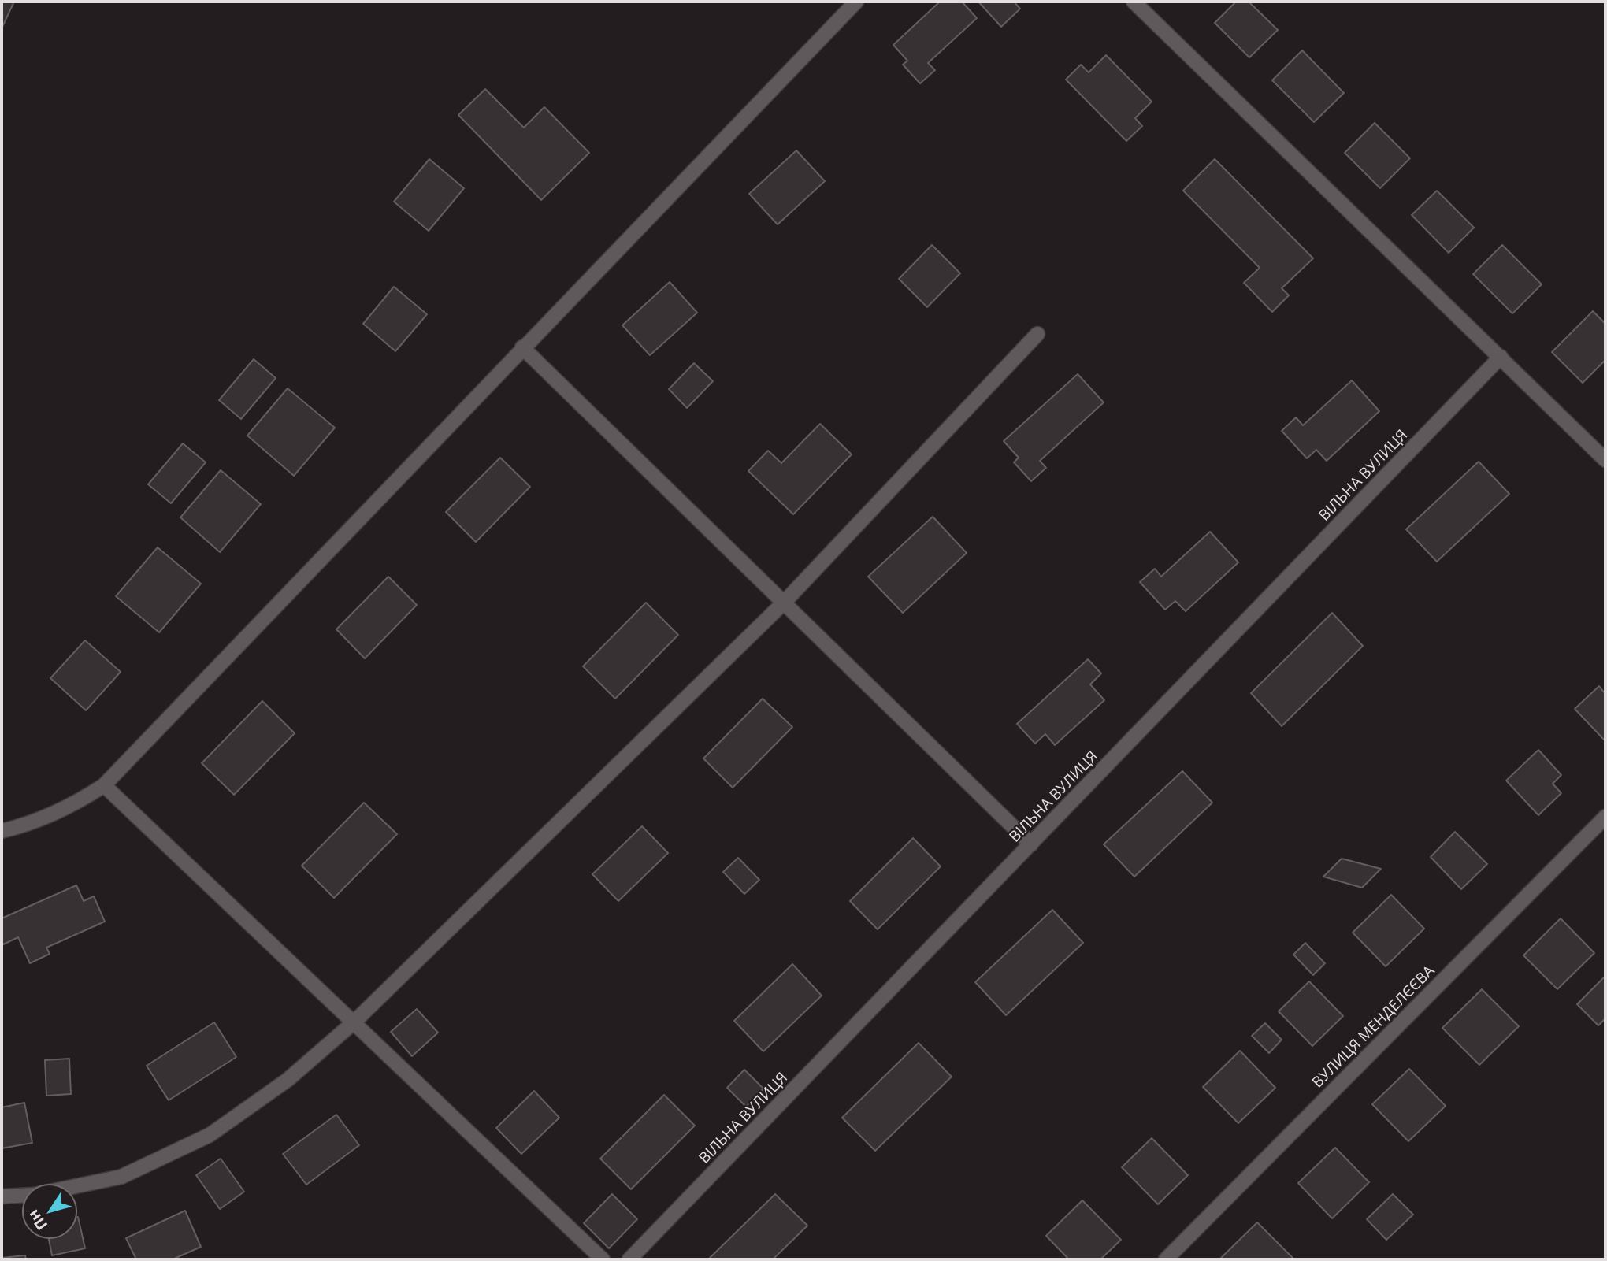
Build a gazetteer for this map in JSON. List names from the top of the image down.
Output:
{
  "streets": {
    "street": ["ВІЛЬНА ВУЛИЦЯ", "ВУЛИЦЯ МЕНДЕЛЄЄВА"]
  },
  "north": "bottom left"
}
